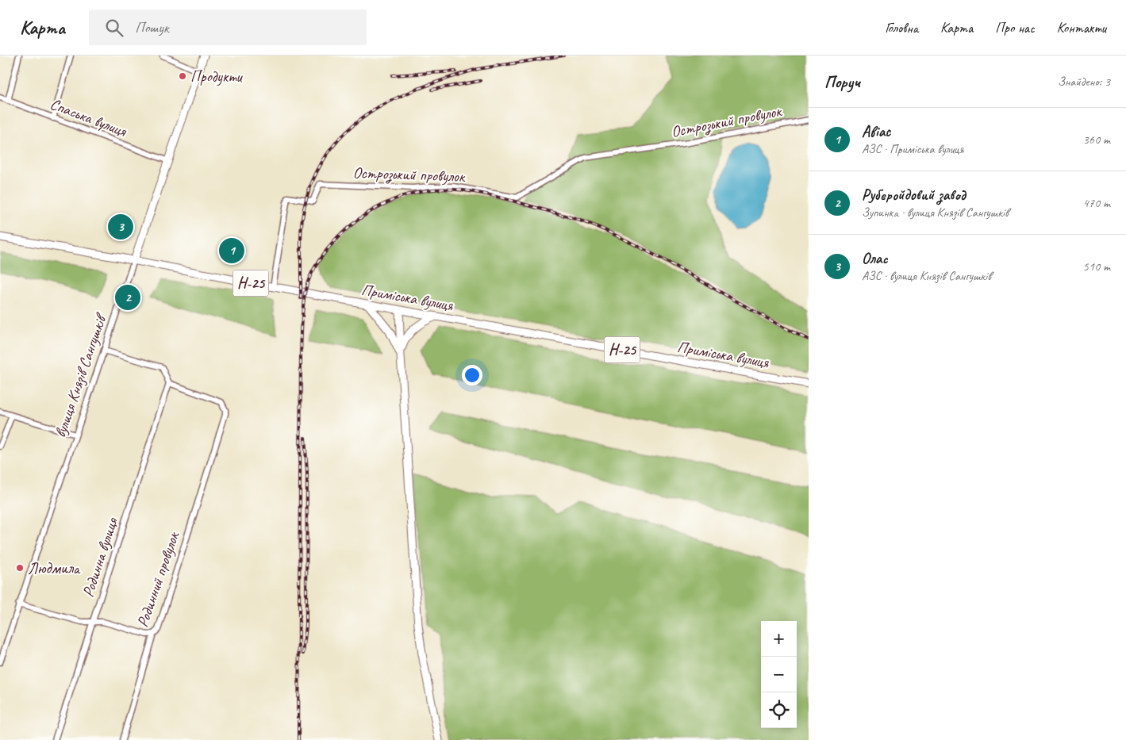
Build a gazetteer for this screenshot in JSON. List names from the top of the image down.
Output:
{
  "streets": {
    "main road": ["Н-25", "Приміська вулиця", "вулиця Князів Сангушків"],
    "street": [
      "Спаська вулиця",
      "Острозький провулок",
      "Родинна вулиця",
      "Родинний провулок"
    ]
  },
  "crossings": [
    ["Спаська вулиця", "вулиця Князів Сангушків"],
    ["Острозький провулок", "Приміська вулиця"],
    ["Приміська вулиця", "вулиця Князів Сангушків"],
    ["Родинна вулиця", "Родинний провулок"]
  ],
  "places": ["Продукти", "Людмила"],
  "page": {
    "header": "Карта",
    "search": "Пошук",
    "nav": [
      "Головна",
      "Карта",
      "Про нас",
      "Контакти"
    ],
    "heading": ["Поруч", "Знайдено: 3"],
    "list": [
      {
        "mark": "1",
        "name": "Авіас",
        "note": "АЗС · Приміська вулиця",
        "value": "360 m"
      },
      {
        "mark": "2",
        "name": "Руберойдовий завод",
        "note": "Зупинка · вулиця Князів Сангушків",
        "value": "470 m"
      },
      {
        "mark": "3",
        "name": "Олас",
        "note": "АЗС · вулиця Князів Сангушків",
        "value": "510 m"
      }
    ],
    "pins": ["3", "1", "2"],
    "map_buttons": ["+", "−"]
  }
}
